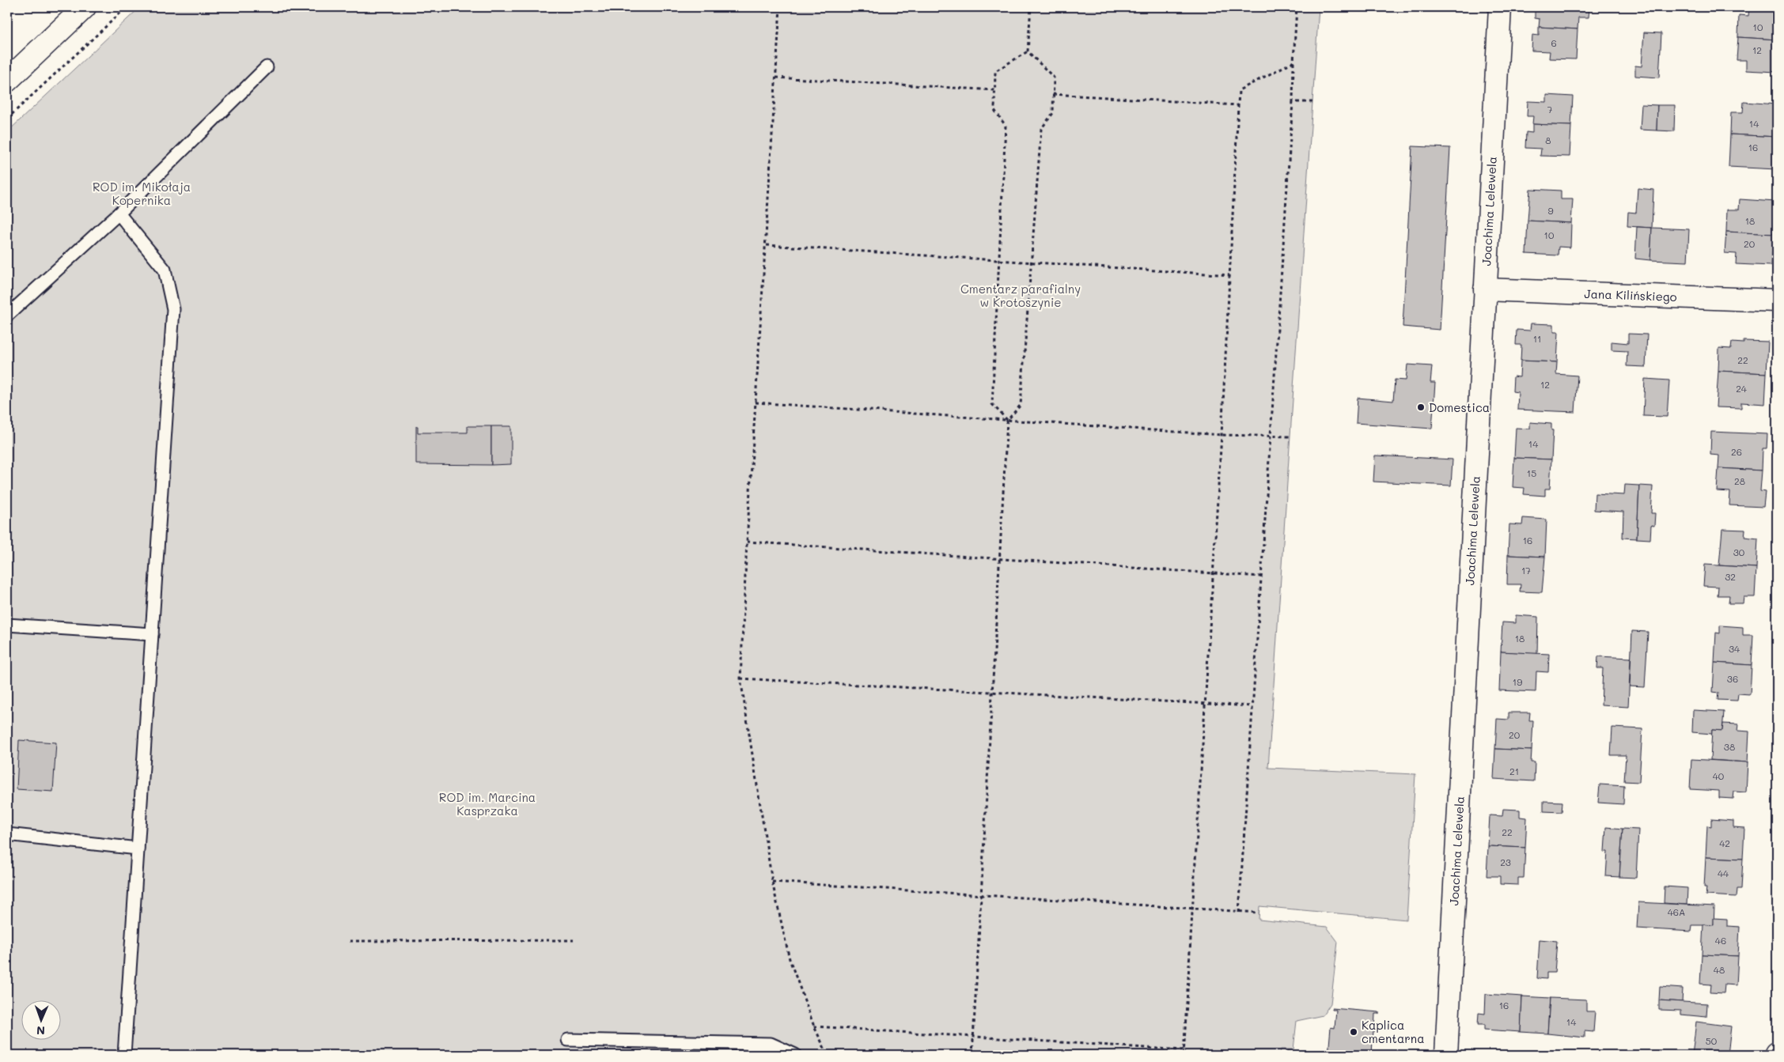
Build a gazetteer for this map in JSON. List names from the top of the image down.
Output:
{
  "streets": {
    "street": ["Joachima Lelewela", "Jana Kilińskiego"]
  },
  "crossings": [
    ["Joachima Lelewela", "Jana Kilińskiego"]
  ],
  "parks": ["ROD im. Mikołaja Kopernika", "Cmentarz parafialny w Krotoszynie", "ROD im. Marcina Kasprzaka"],
  "places": ["Domestica", "Kaplica cmentarna"],
  "house_numbers": [
    "10",
    "6",
    "12",
    "7",
    "14",
    "8",
    "16",
    "9",
    "18",
    "10",
    "20",
    "11",
    "22",
    "12",
    "24",
    "14",
    "26",
    "15",
    "28",
    "16",
    "30",
    "17",
    "32",
    "18",
    "34",
    "36",
    "19",
    "20",
    "38",
    "21",
    "40",
    "22",
    "42",
    "23",
    "44",
    "46A",
    "46",
    "48",
    "16",
    "14",
    "50"
  ],
  "north": "bottom"
}
